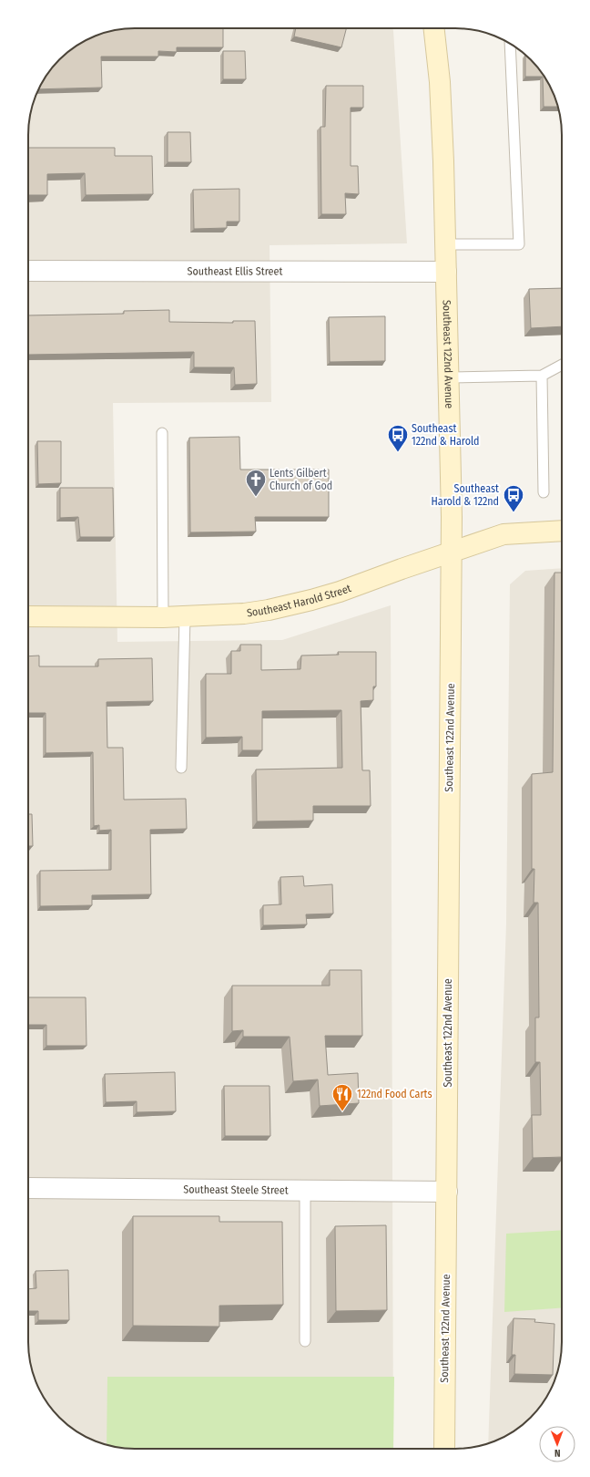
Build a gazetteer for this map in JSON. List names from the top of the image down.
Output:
{
  "streets": {
    "main road": ["Southeast 122nd Avenue", "Southeast Harold Street"],
    "street": ["Southeast Ellis Street", "Southeast Steele Street"]
  },
  "crossings": [
    ["Southeast Ellis Street", "Southeast 122nd Avenue"],
    ["Southeast 122nd Avenue", "Southeast Harold Street"],
    ["Southeast 122nd Avenue", "Southeast Steele Street"]
  ],
  "places": {
    "bus stop": ["Southeast 122nd & Harold", "Southeast Harold & 122nd"],
    "church": ["Lents Gilbert Church of God"],
    "restaurant": ["122nd Food Carts"]
  },
  "north": "bottom"
}
